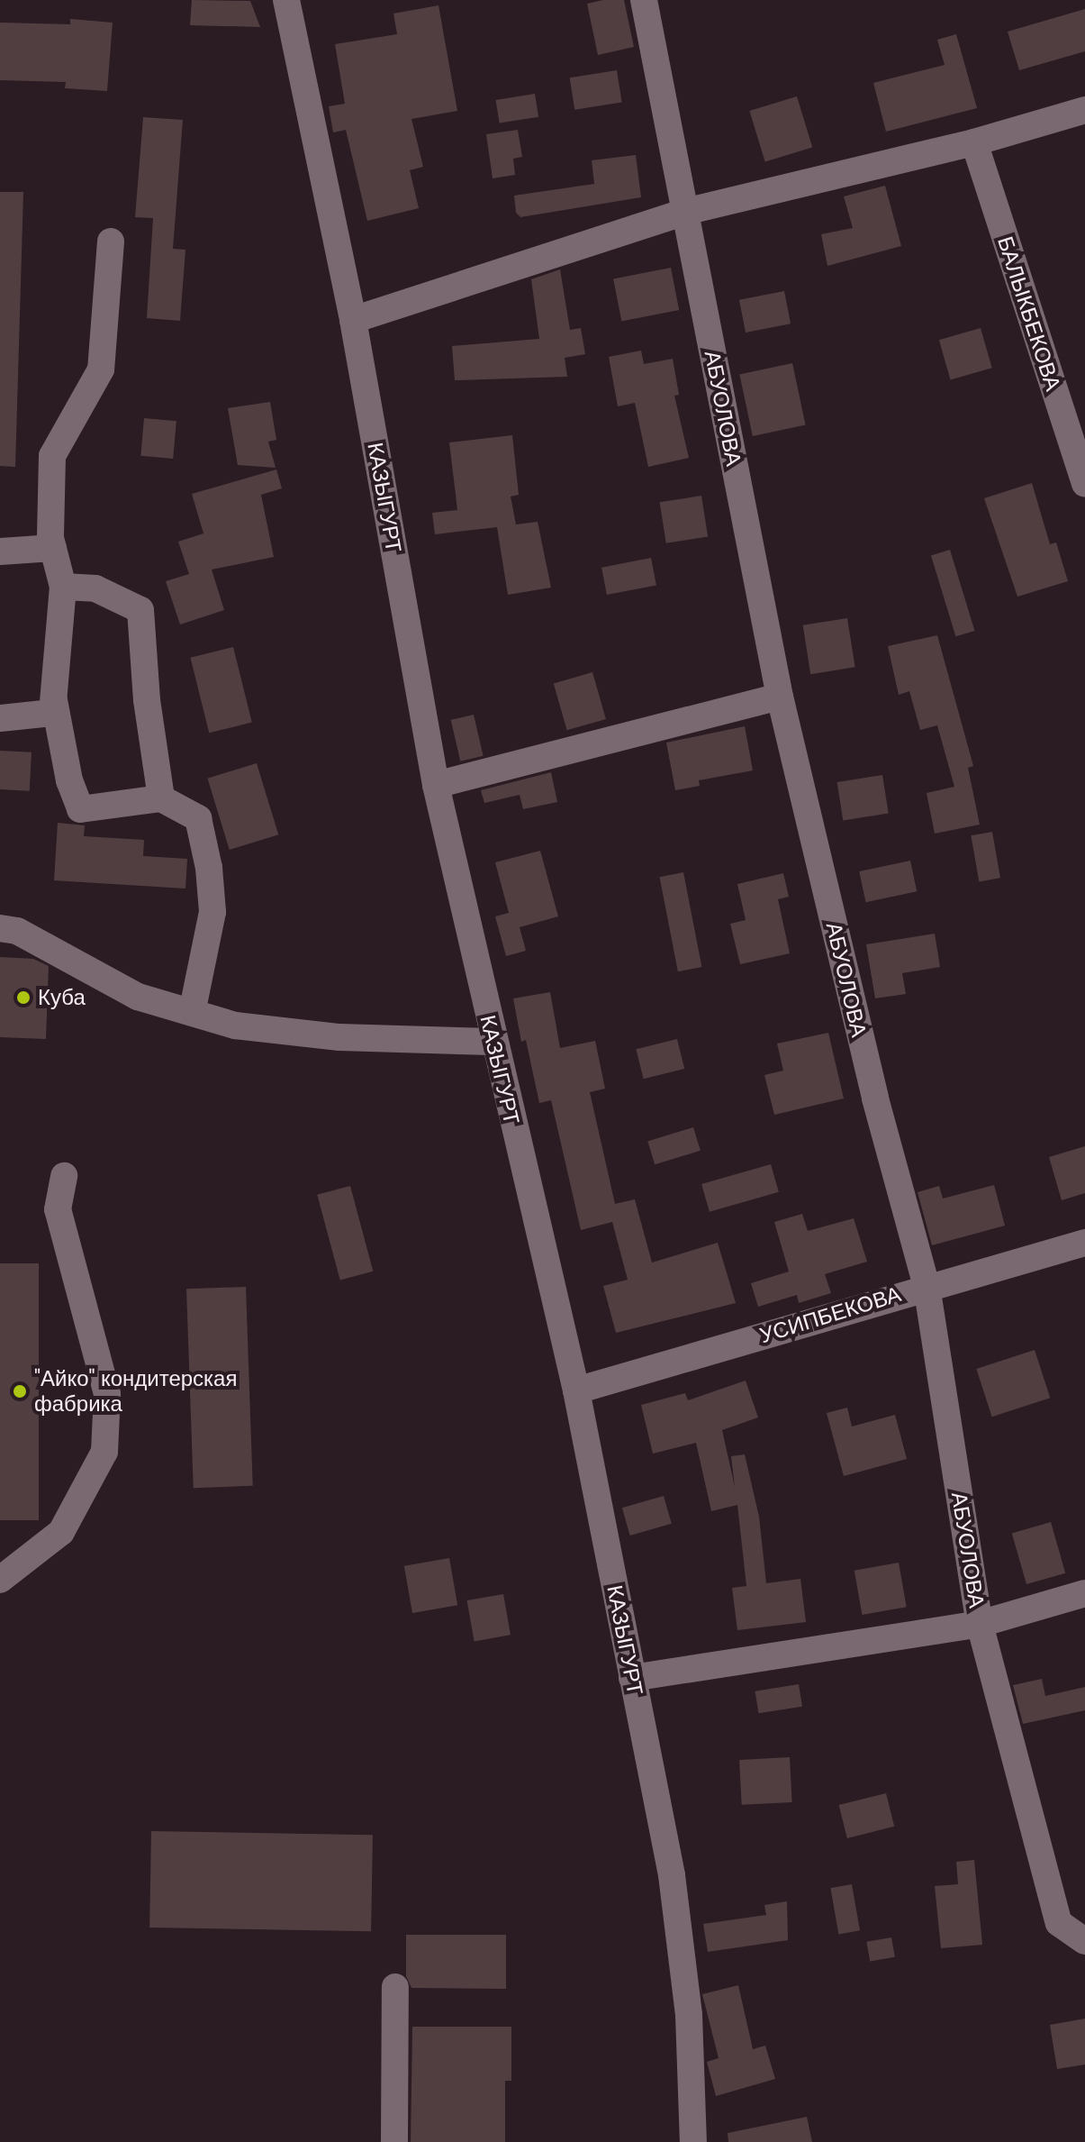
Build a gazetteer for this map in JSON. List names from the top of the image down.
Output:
{
  "streets": {
    "street": [
      "БАЛЫКБЕКОВА",
      "АБУОЛОВА",
      "КАЗЫГУРТ",
      "УСИПБЕКОВА"
    ]
  },
  "crossings": [
    ["АБУОЛОВА", "УСИПБЕКОВА"],
    ["КАЗЫГУРТ", "УСИПБЕКОВА"]
  ],
  "places": ["Куба", "\"Айко\" кондитерская фабрика"]
}
